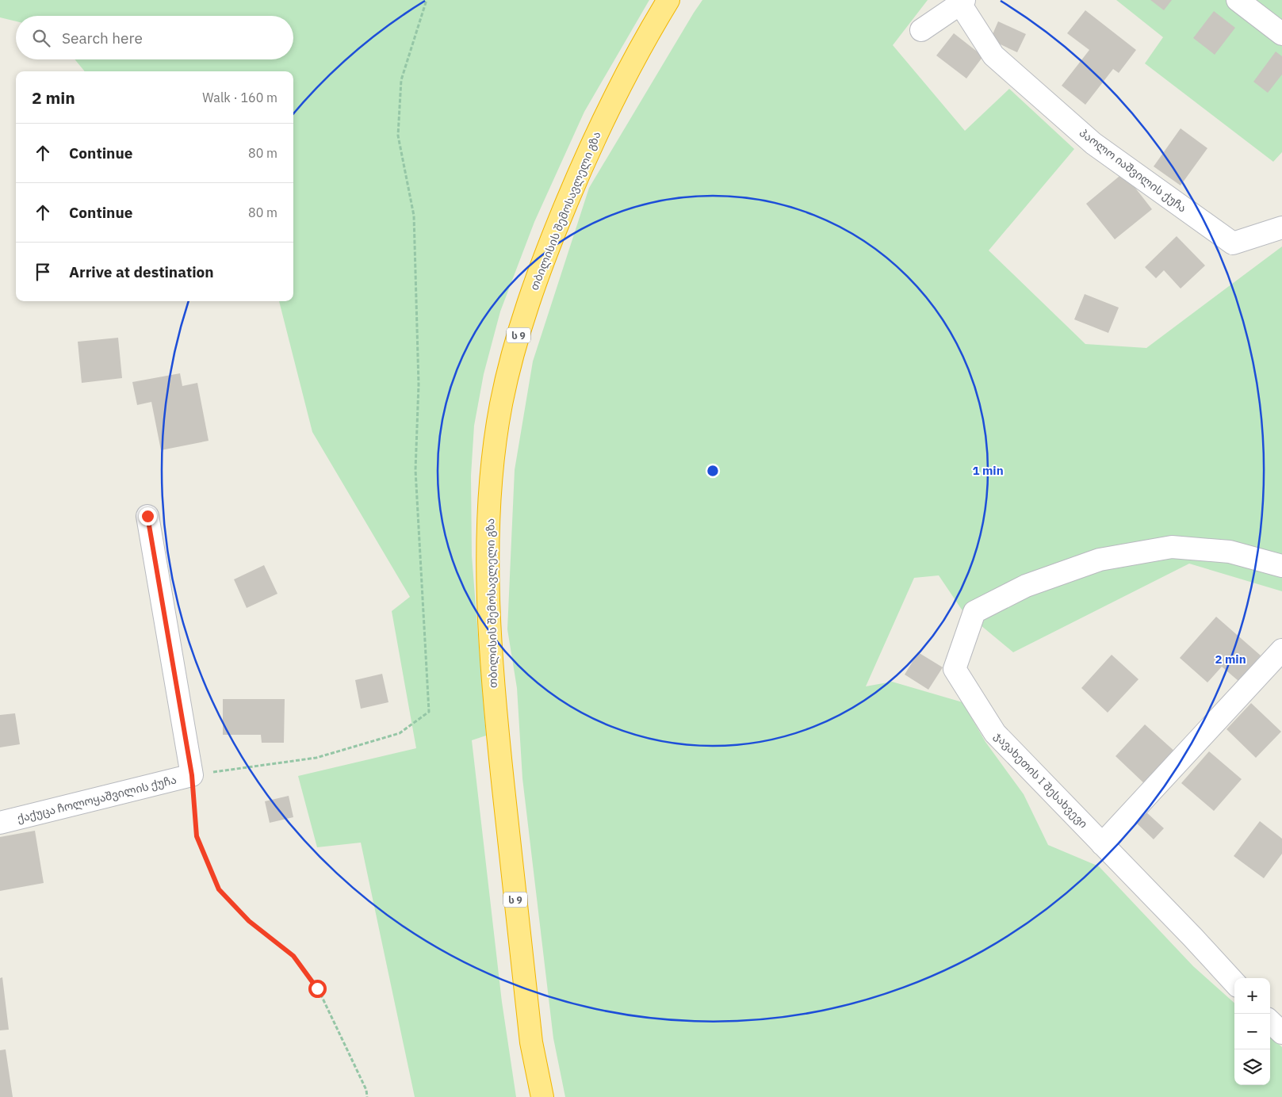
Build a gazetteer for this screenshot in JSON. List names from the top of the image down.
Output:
{
  "streets": {
    "highway": ["თბილისის შემოსავლელი გზა", "ს 9"],
    "street": ["პაოლო იაშვილის ქუჩა", "ჯავახეთის I შესახვევი", "ქაქუცა ჩოლოყაშვილის ქუჩა"]
  },
  "page": {
    "search": "Search here",
    "heading": ["2 min", "Walk · 160 m"],
    "list": [
      ["Continue", "80 m"],
      ["Continue", "80 m"],
      "Arrive at destination"
    ],
    "map_buttons": ["+", "−"]
  },
  "rings": ["1 min", "2 min"]
}
